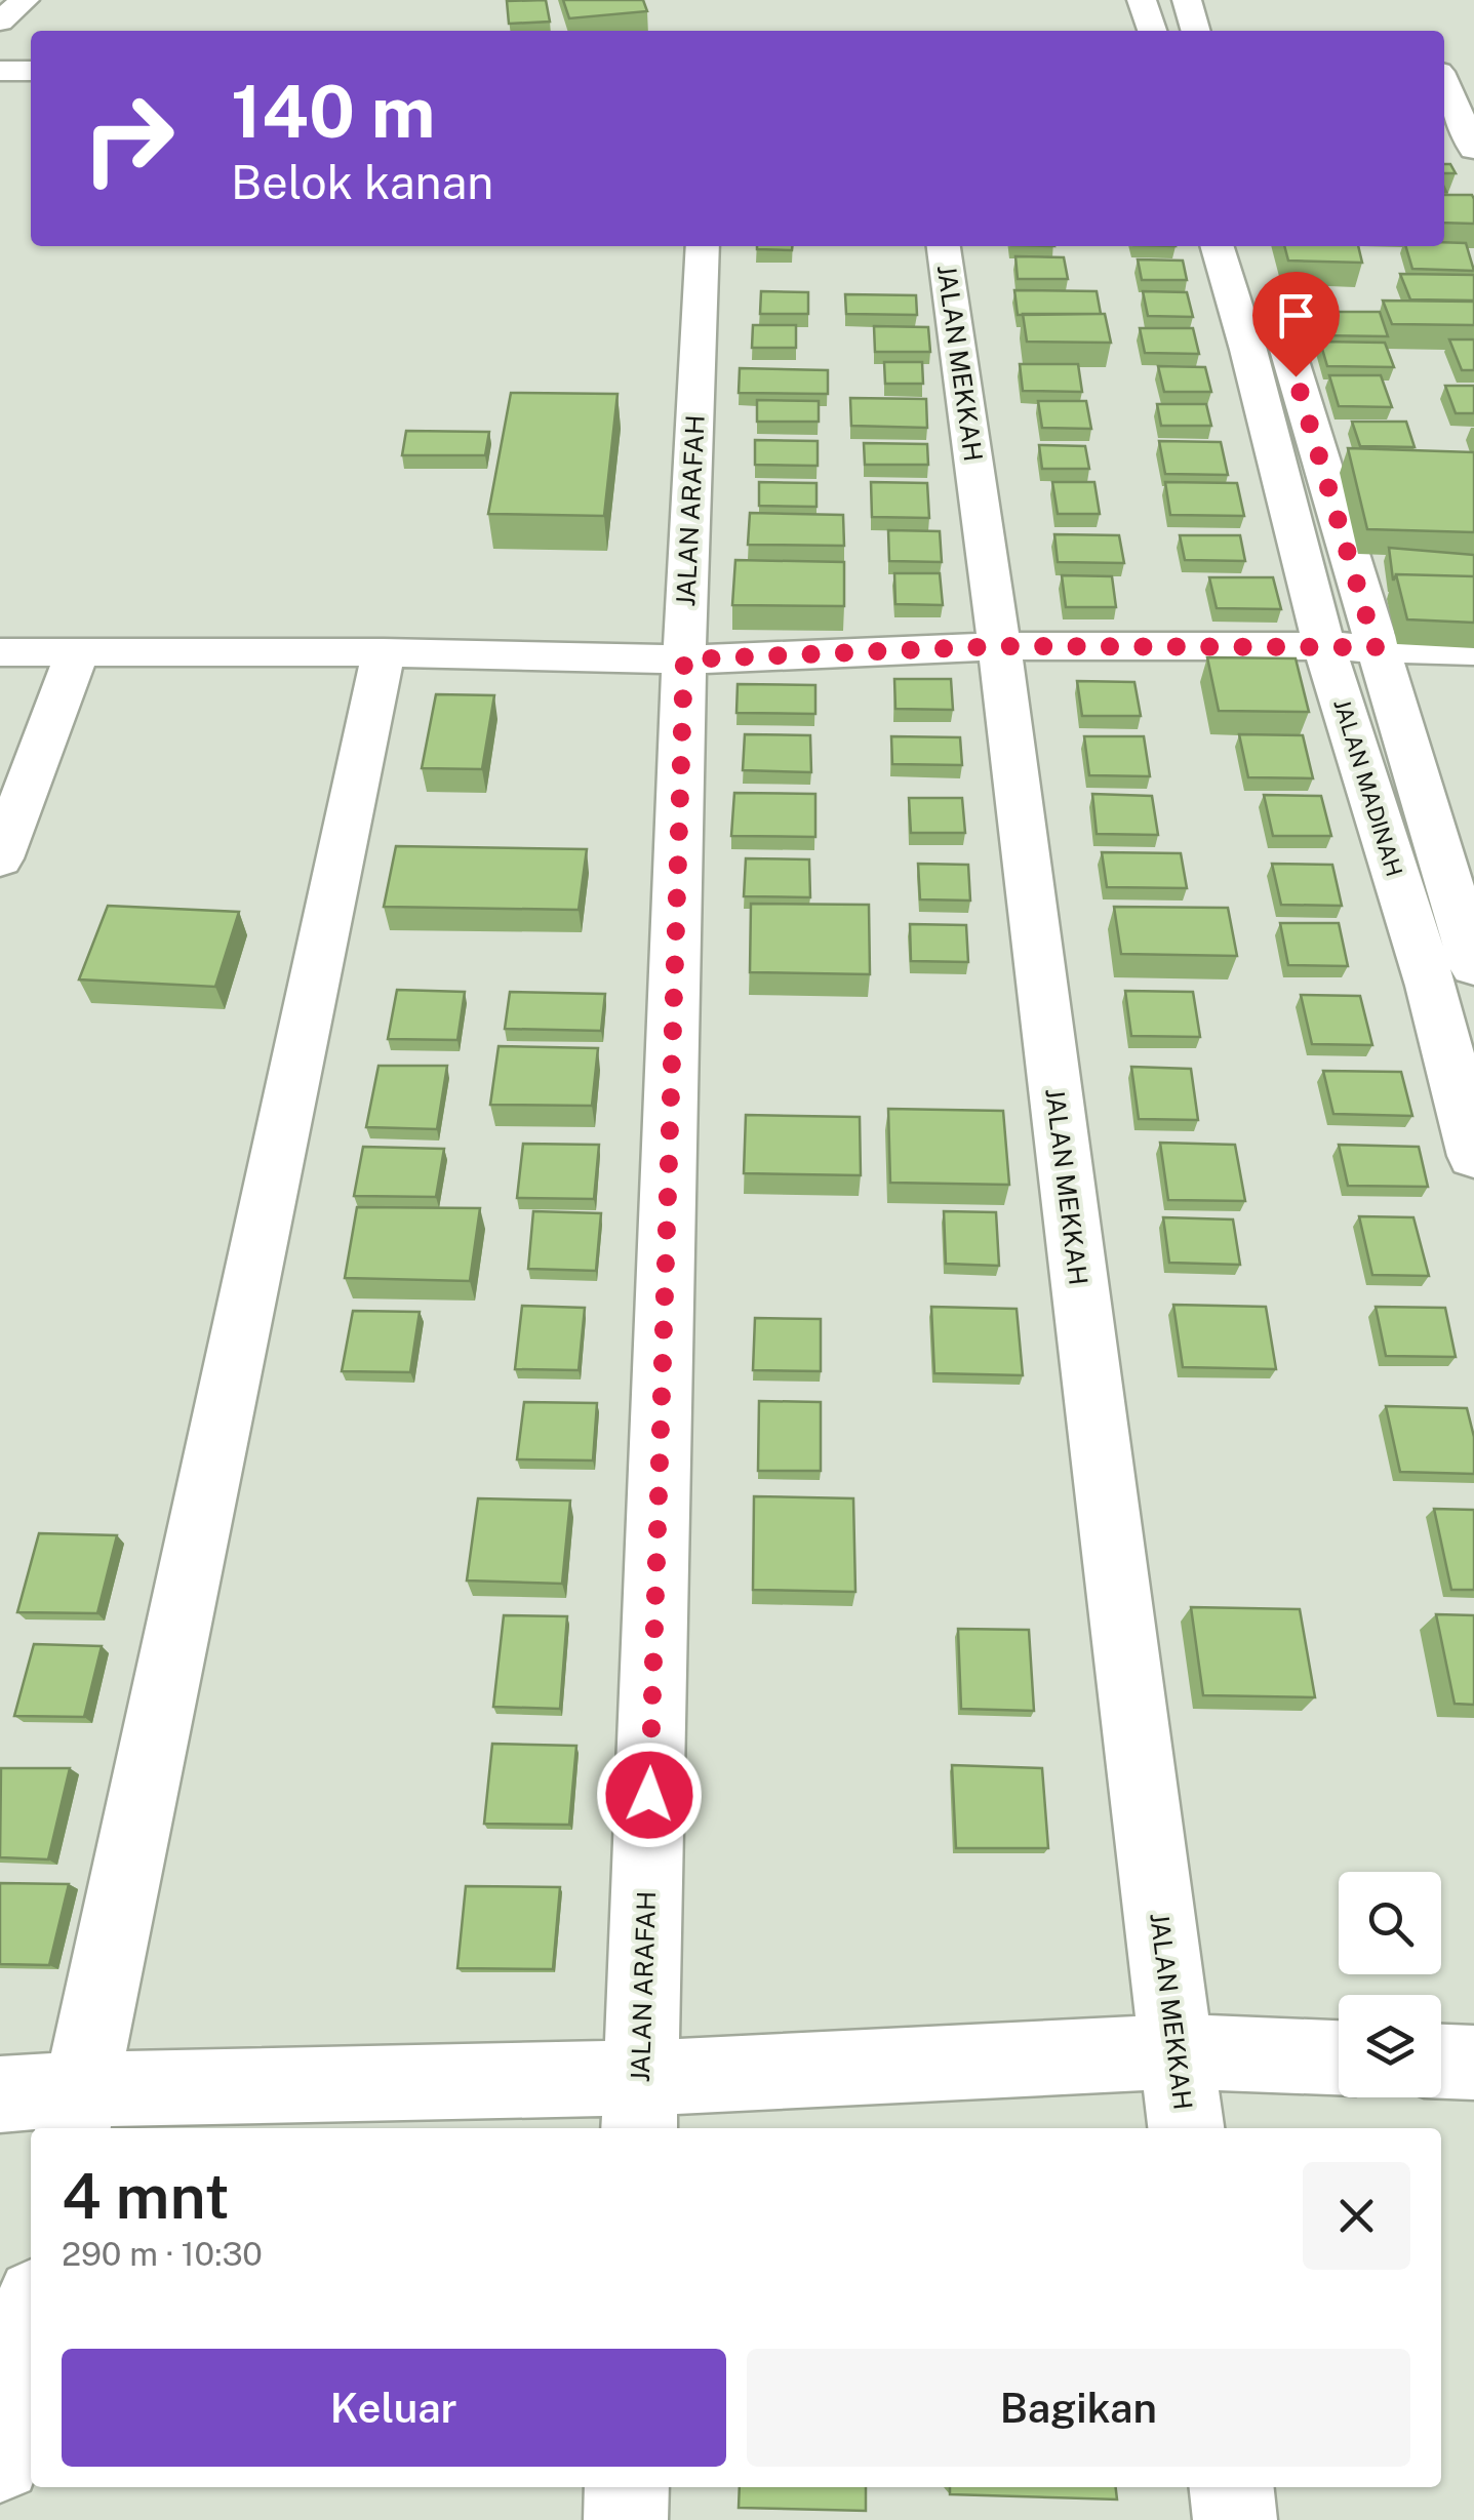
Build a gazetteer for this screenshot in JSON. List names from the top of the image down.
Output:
{
  "streets": {
    "street": ["JALAN MEKKAH", "JALAN ARAFAH", "JALAN MADINAH"]
  },
  "page": {
    "turn": ["140 m", "Belok kanan"],
    "heading": ["4 mnt", "290 m · 10:30"],
    "buttons": ["Keluar", "Bagikan"]
  }
}
